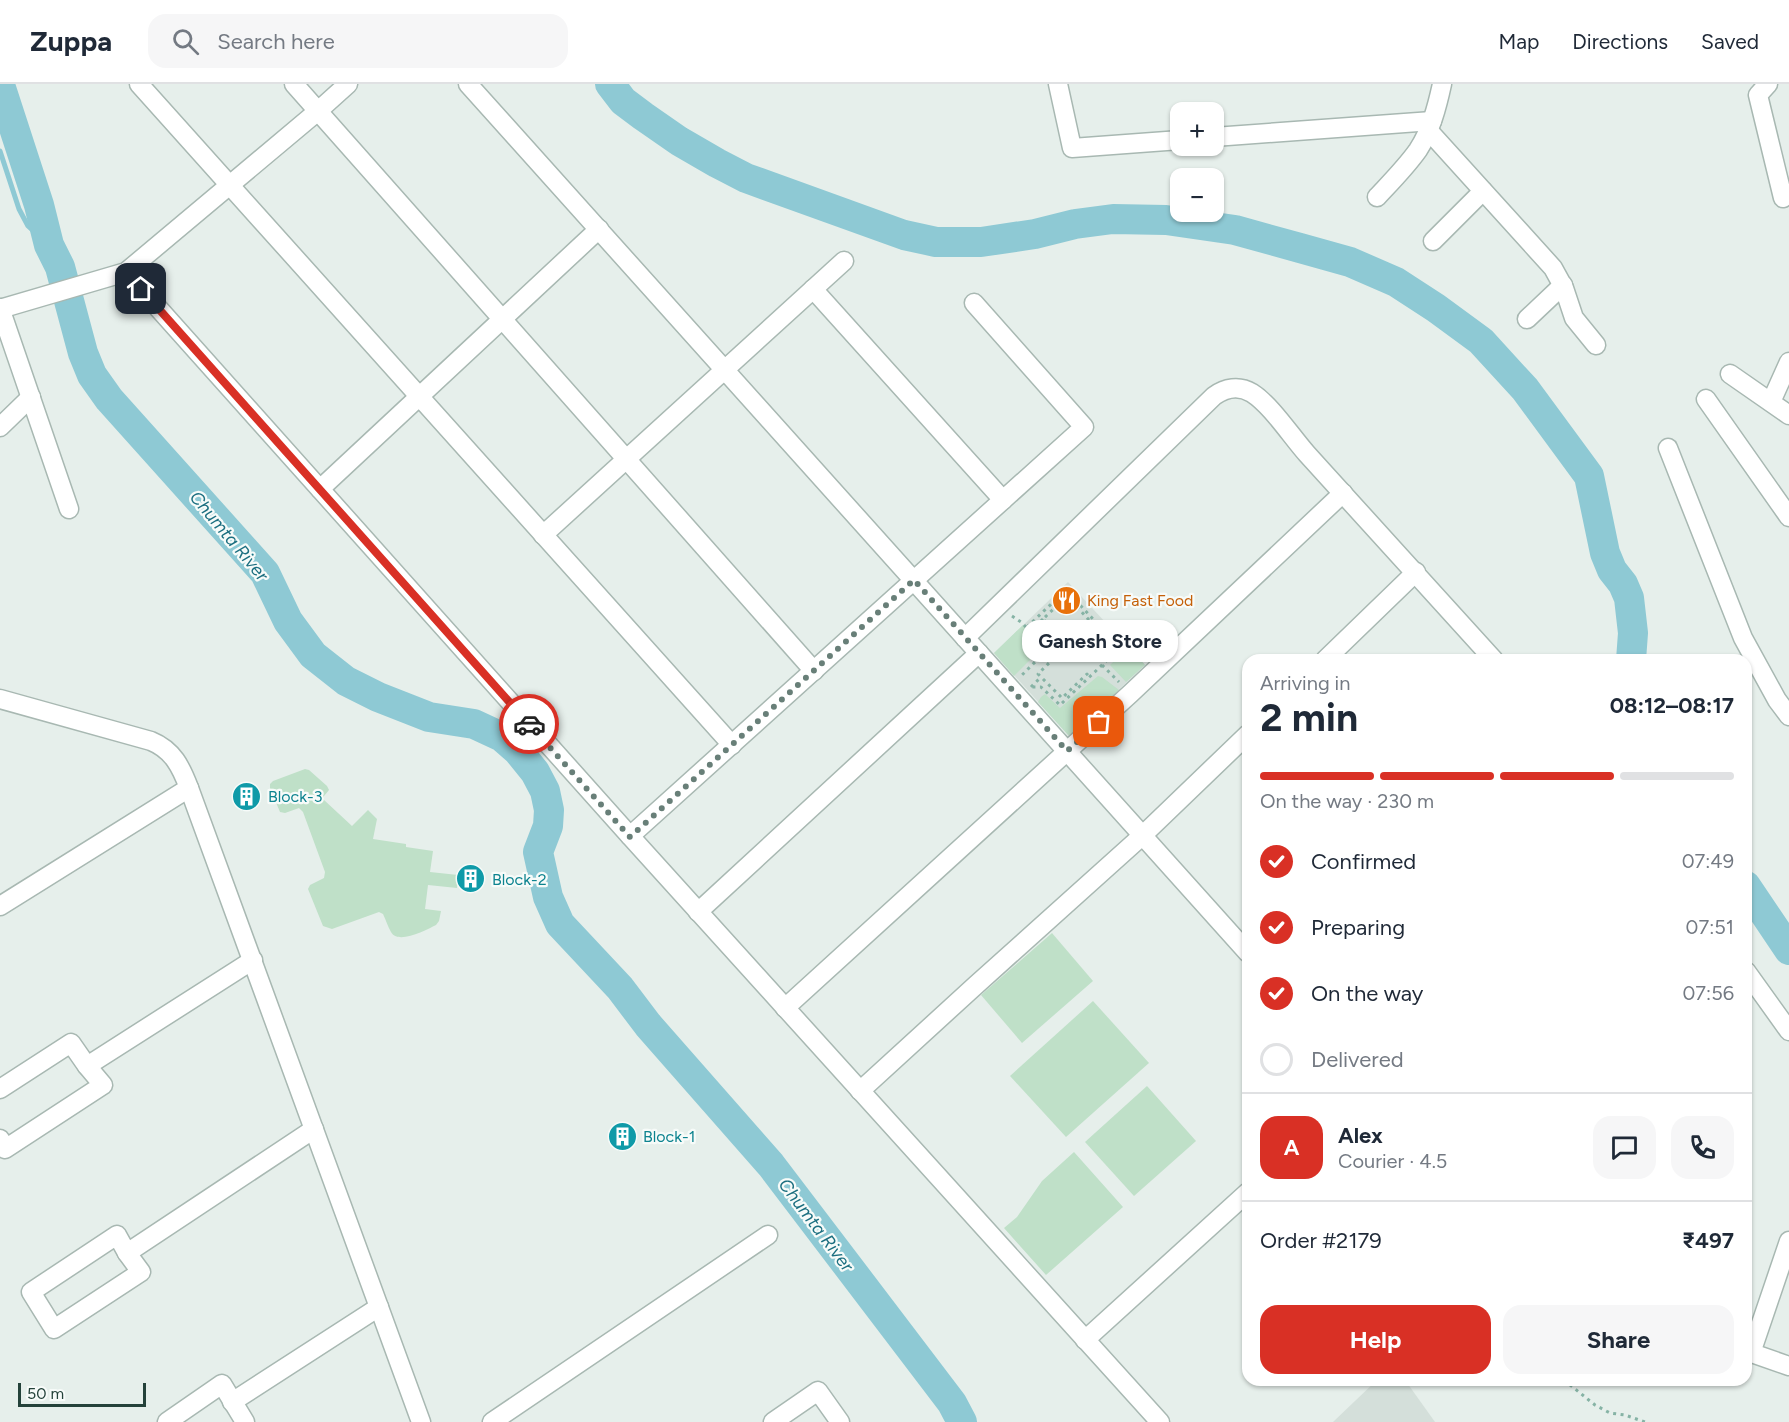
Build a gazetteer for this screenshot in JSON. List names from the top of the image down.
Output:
{
  "water": ["Chumta River"],
  "places": {
    "restaurant": ["King Fast Food"],
    "other": ["Ganesh Store"],
    "building": ["Block-3", "Block-2", "Block-1"]
  },
  "scale_bar": "50 m",
  "page": {
    "header": "Zuppa",
    "search": "Search here",
    "nav": ["Map", "Directions", "Saved"],
    "map_buttons": ["+", "−"],
    "bubble": "Ganesh Store",
    "heading": ["2 min", "Arriving in", "08:12–08:17"],
    "panel": [
      "Alex",
      "Courier · 4.5",
      "Order #2179",
      "₹497"
    ],
    "bar": "On the way · 230 m",
    "list": [
      ["Confirmed", "07:49"],
      ["Preparing", "07:51"],
      ["On the way", "07:56"],
      "Delivered"
    ],
    "round": "A",
    "buttons": ["Help", "Share"],
    "scale": "50 m"
  }
}
